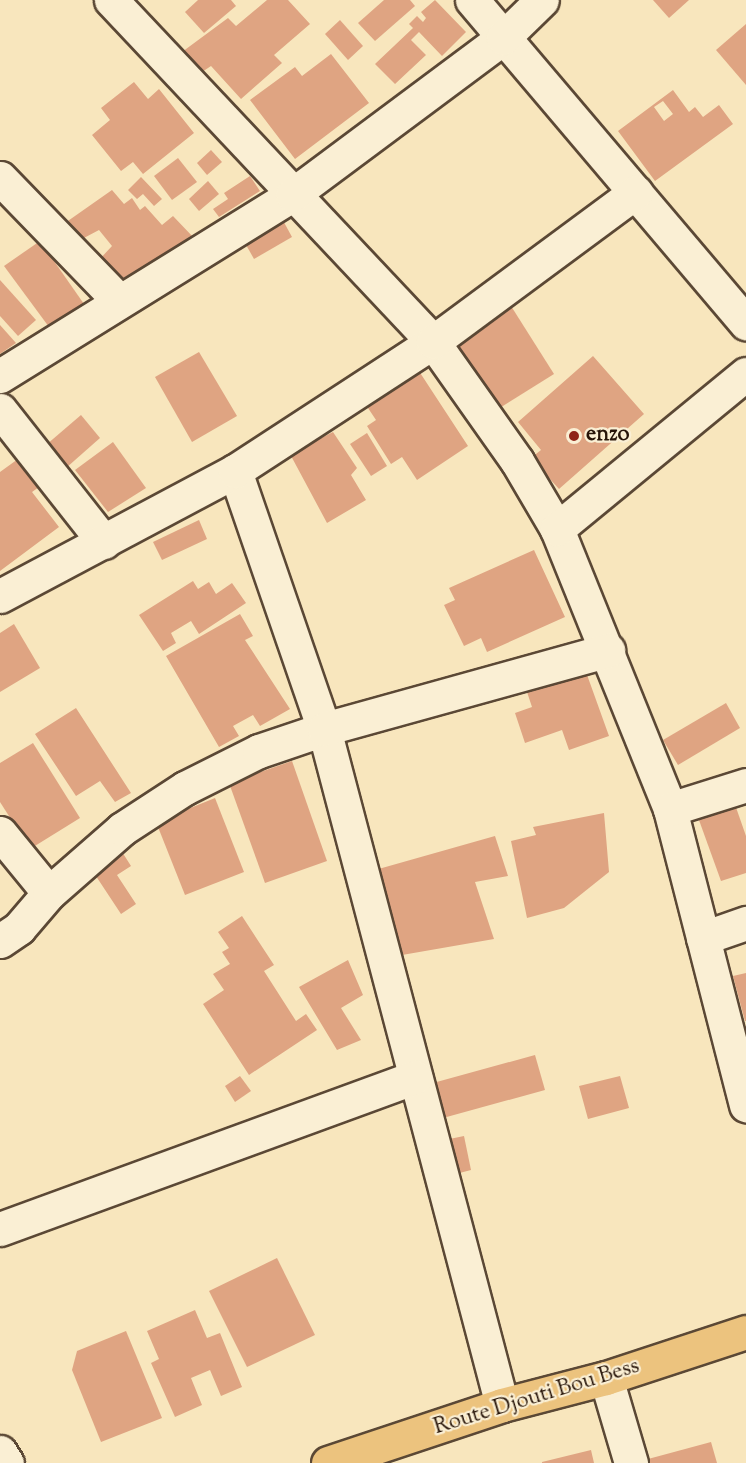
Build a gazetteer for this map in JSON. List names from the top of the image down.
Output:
{
  "streets": {
    "main road": ["Route Djouti Bou Bess"]
  },
  "places": ["enzo"]
}
